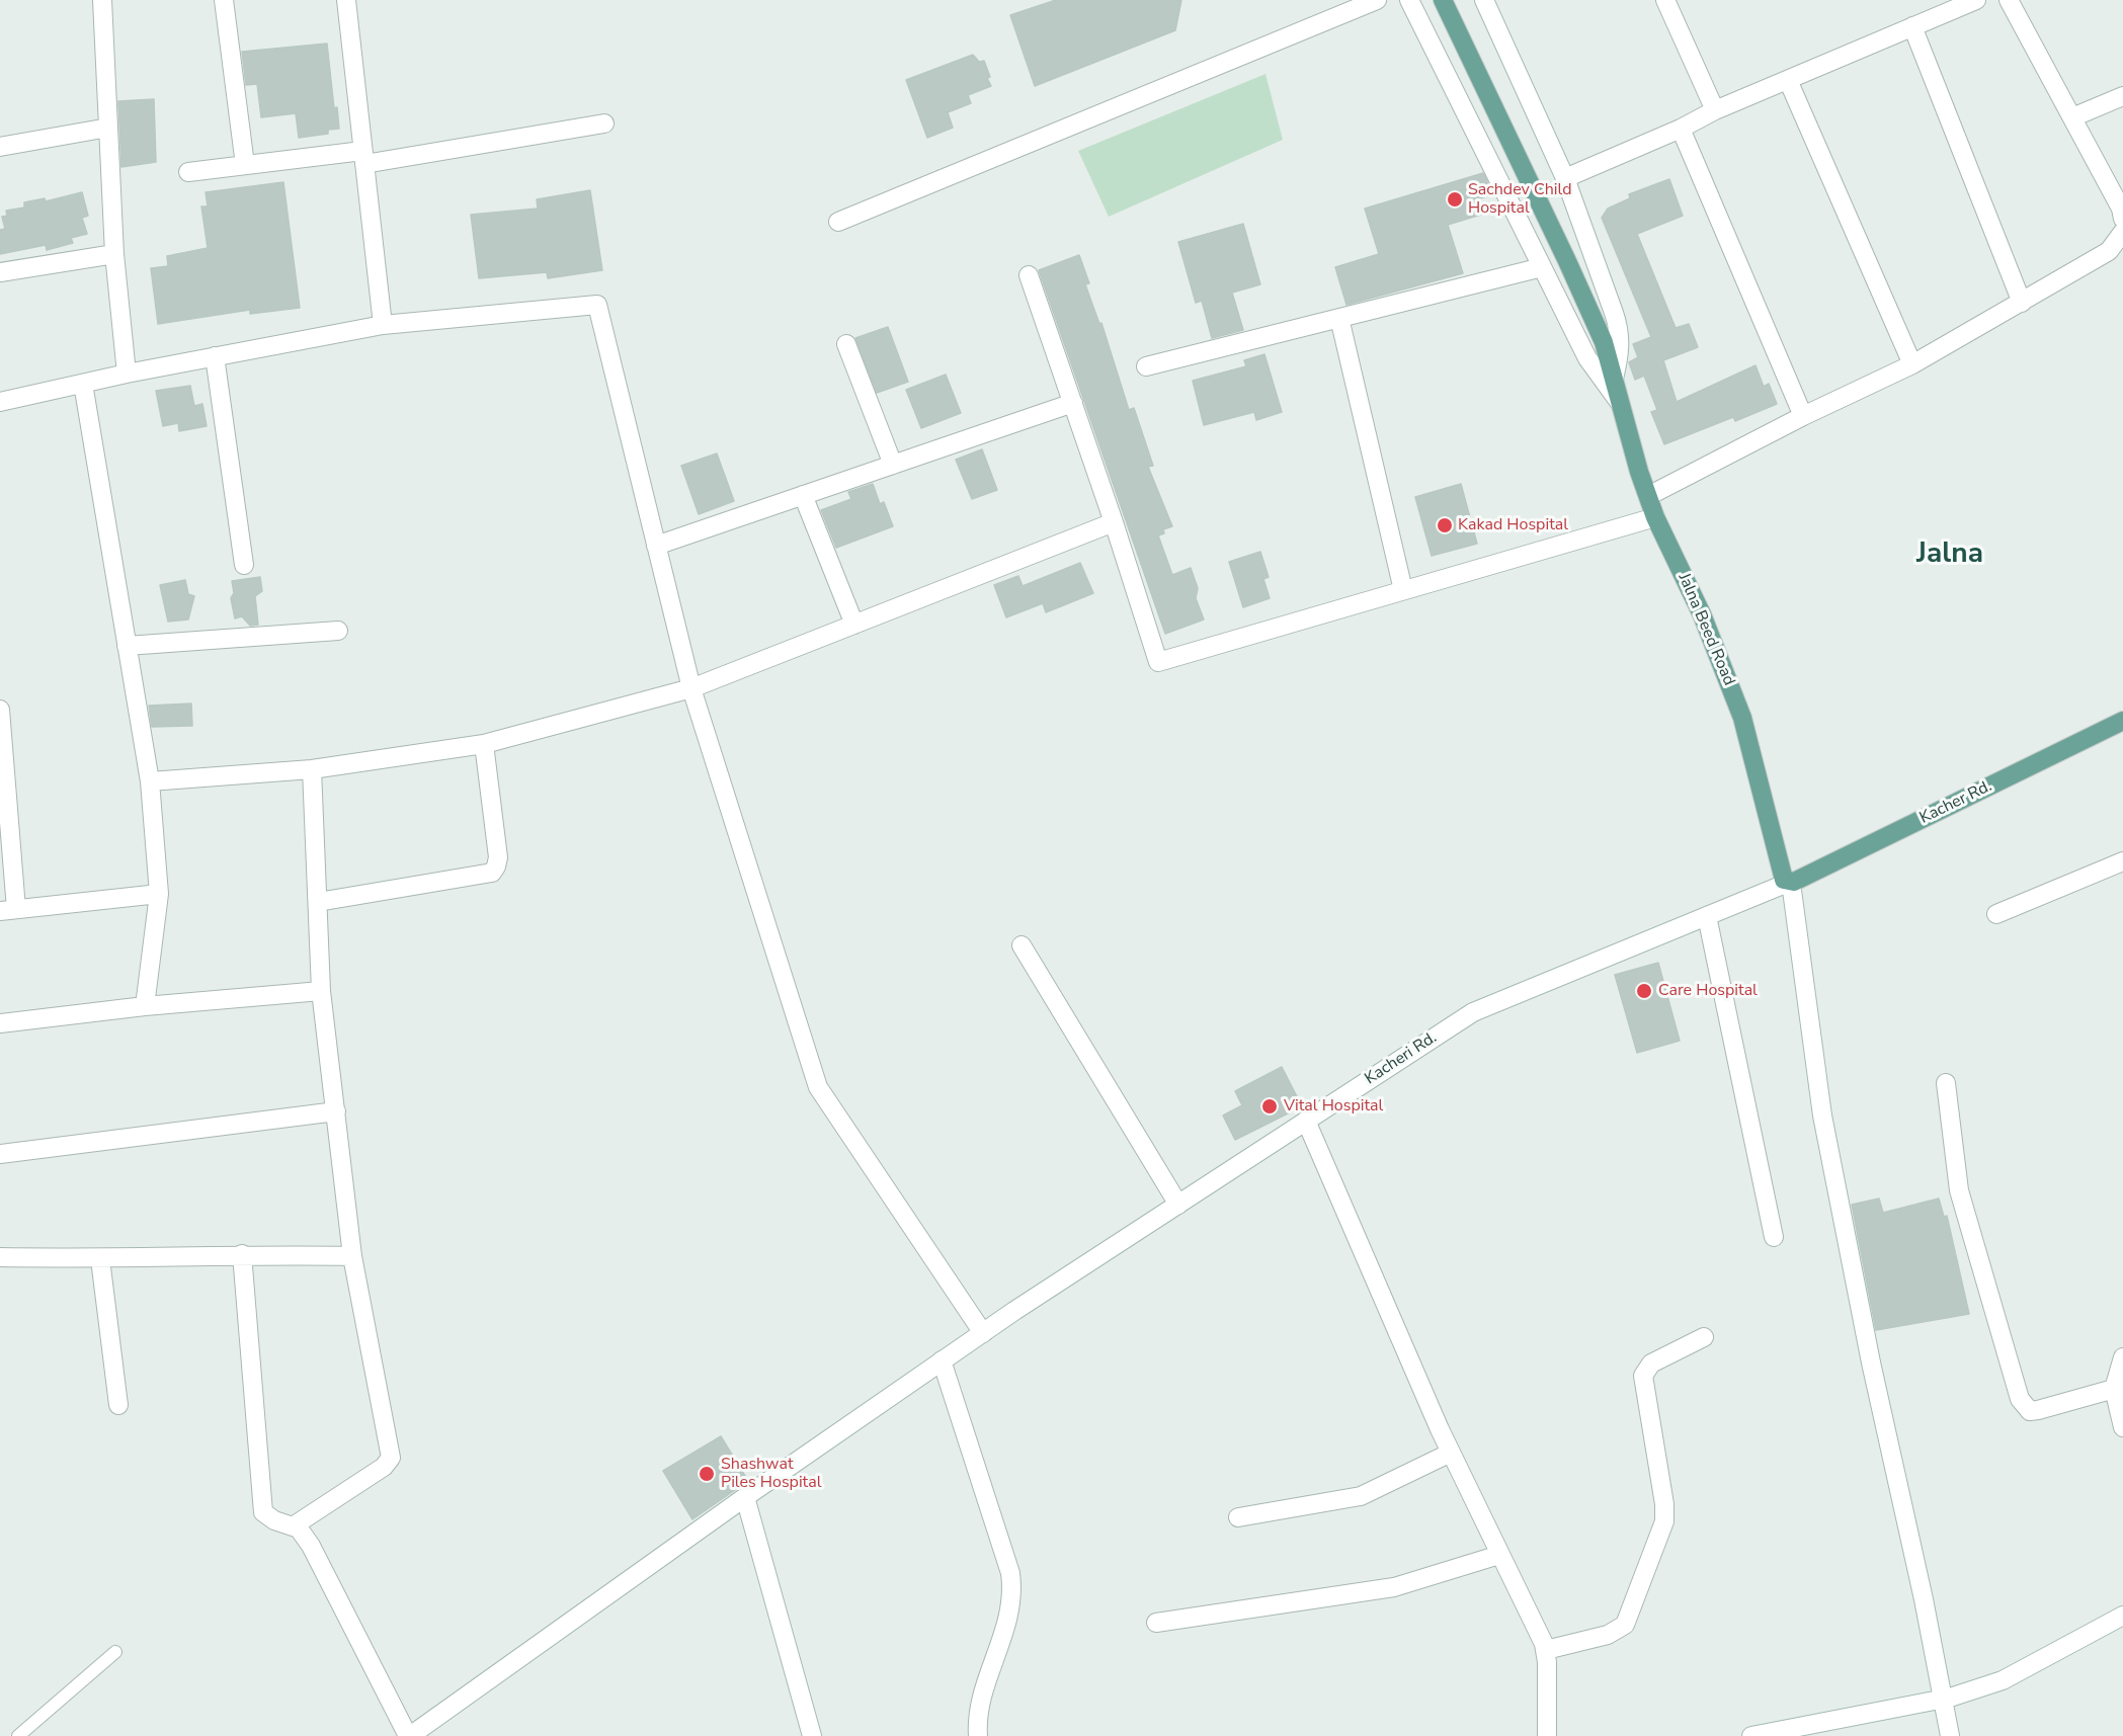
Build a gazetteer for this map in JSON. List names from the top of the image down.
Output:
{
  "streets": {
    "main road": ["Jalna Beed Road", "Kacher Rd."],
    "street": ["Kacheri Rd."]
  },
  "crossings": [
    ["Jalna Beed Road", "Kacher Rd."],
    ["Jalna Beed Road", "Kacheri Rd."],
    ["Kacher Rd.", "Kacheri Rd."]
  ],
  "districts": ["Jalna"],
  "places": [
    "Sachdev Child Hospital",
    "Kakad Hospital",
    "Care Hospital",
    "Vital Hospital",
    "Shashwat Piles Hospital"
  ]
}
